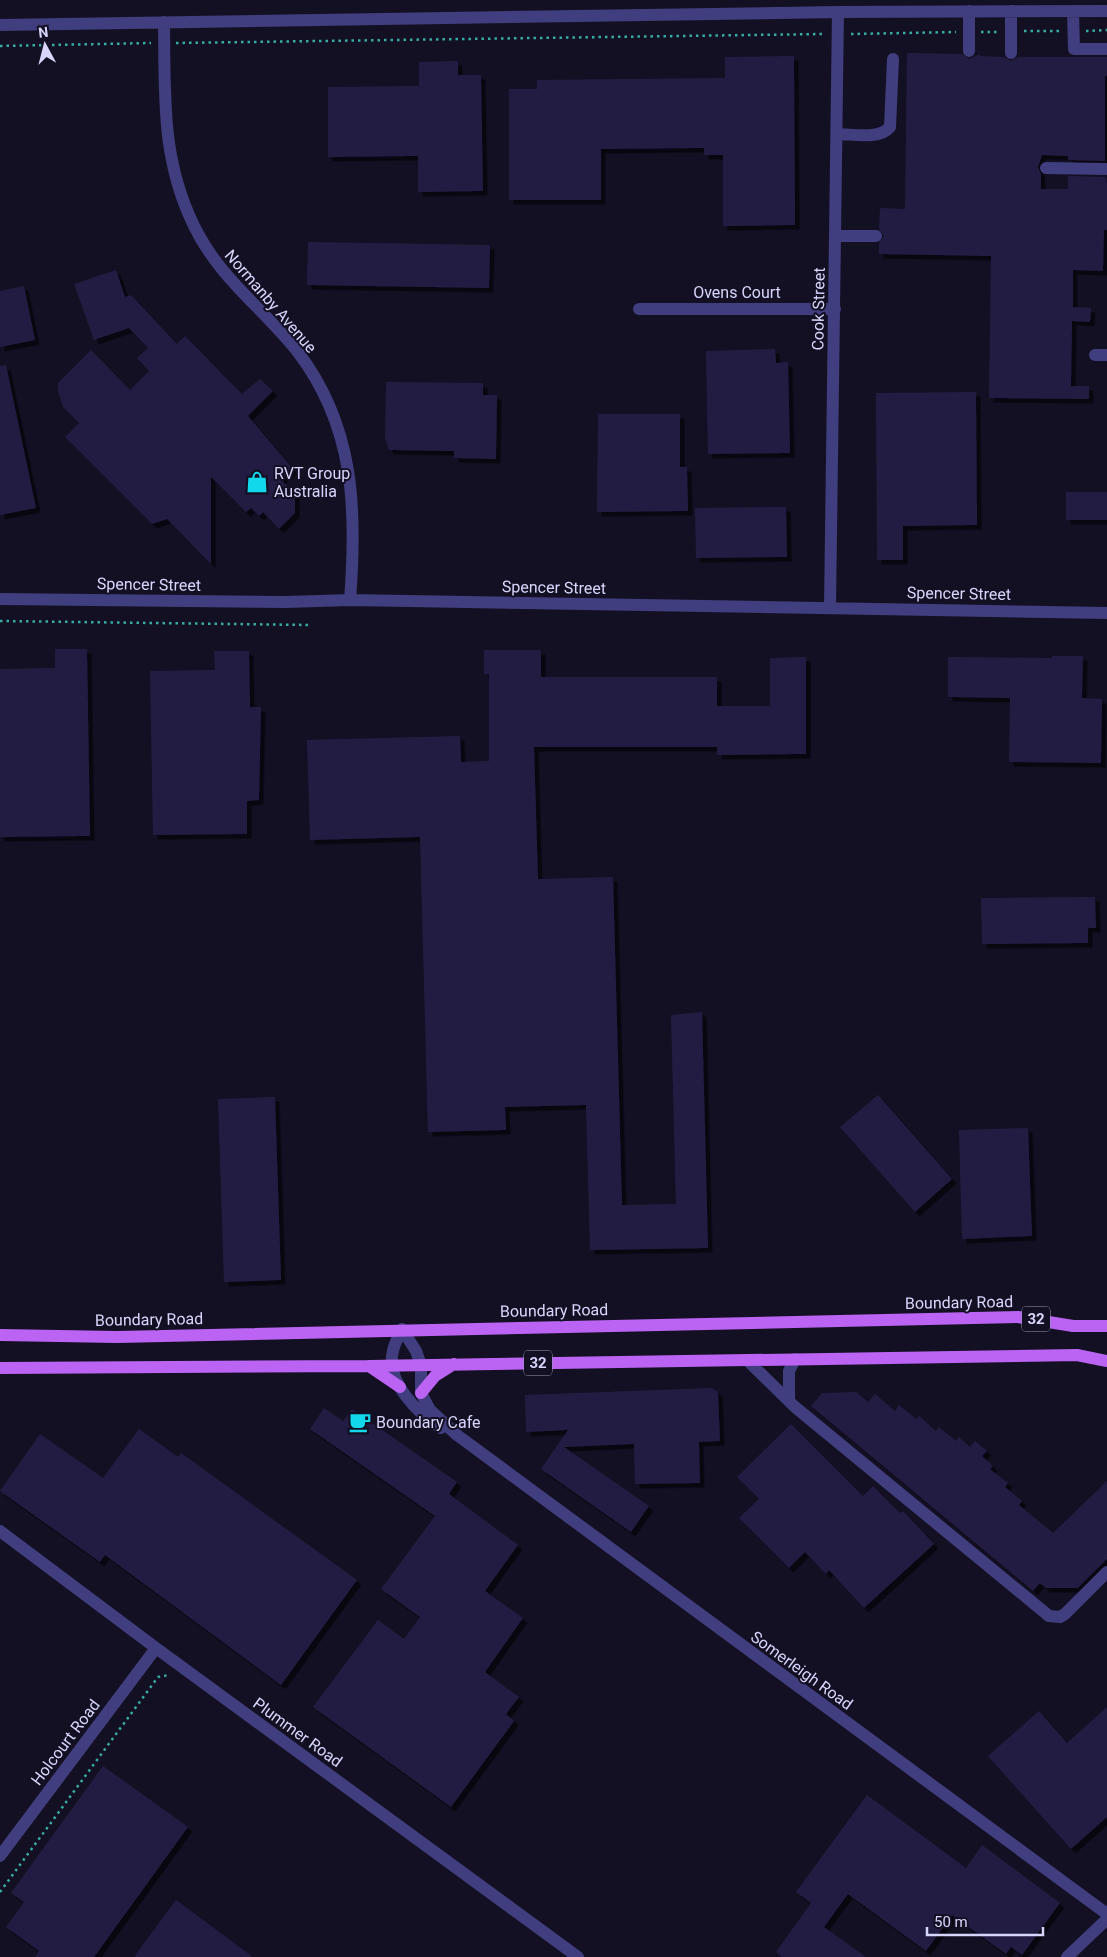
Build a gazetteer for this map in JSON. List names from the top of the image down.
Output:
{
  "streets": {
    "main road": ["Boundary Road", "32"],
    "street": [
      "Ovens Court",
      "Normanby Avenue",
      "Cook Street",
      "Spencer Street",
      "Somerleigh Road",
      "Plummer Road",
      "Holcourt Road"
    ]
  },
  "crossings": [
    ["Ovens Court", "Cook Street"],
    ["Normanby Avenue", "Spencer Street"],
    ["Cook Street", "Spencer Street"],
    ["32", "Somerleigh Road"],
    ["Plummer Road", "Holcourt Road"]
  ],
  "places": {
    "shop": ["RVT Group Australia"],
    "cafe": ["Boundary Cafe"]
  },
  "scale_bar": "50 m",
  "north": "top"
}
